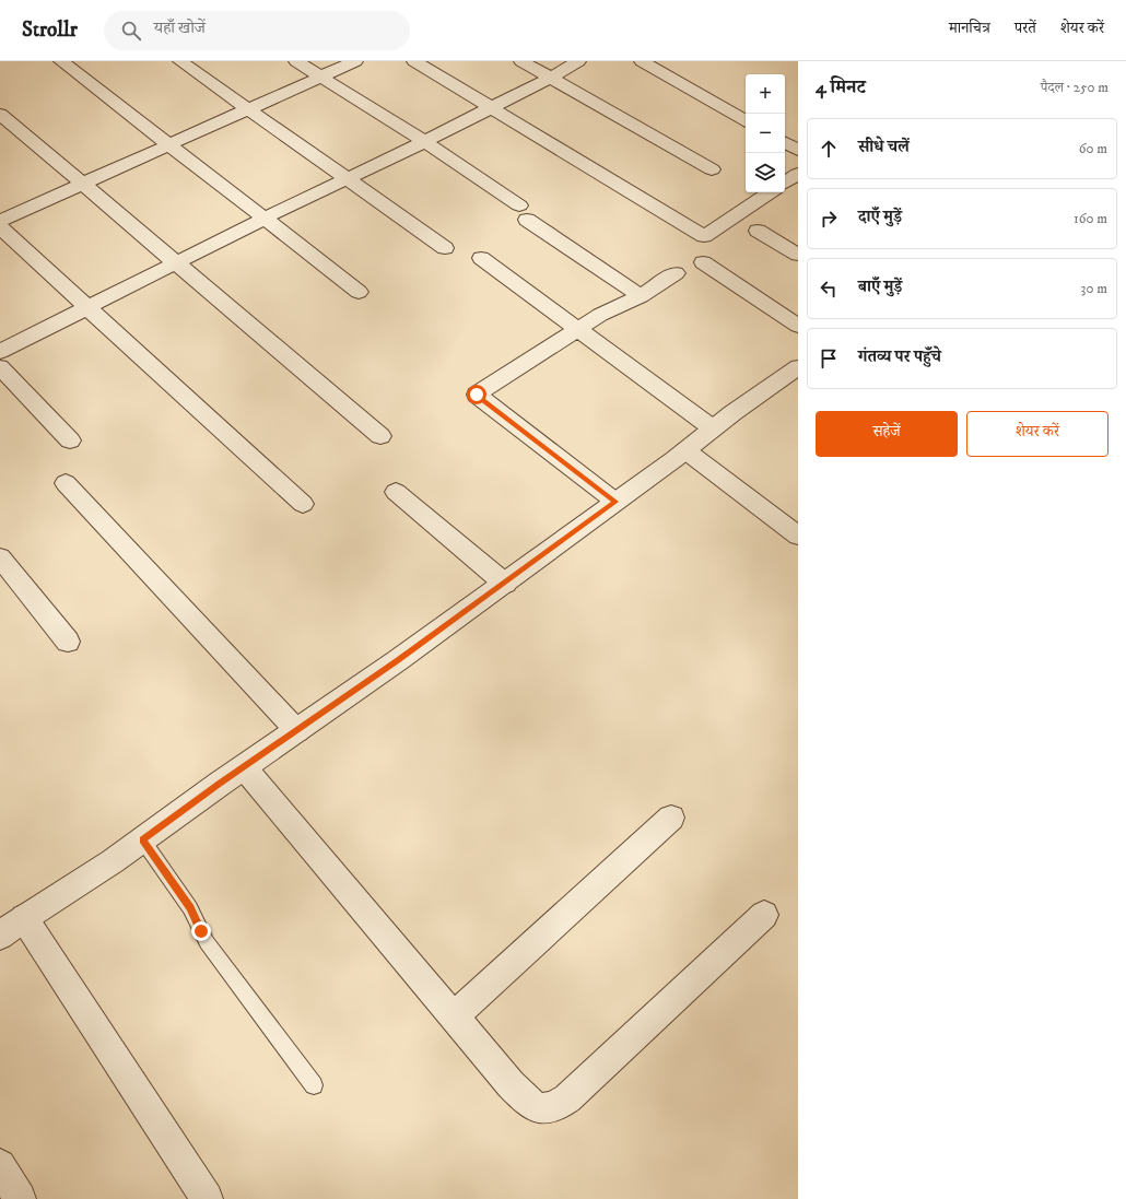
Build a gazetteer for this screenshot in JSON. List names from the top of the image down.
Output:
{
  "page": {
    "header": "Strollr",
    "search": "यहाँ खोजें",
    "nav": ["मानचित्र", "परतें", "शेयर करें"],
    "heading": ["4 मिनट", "पैदल · 250 m"],
    "map_buttons": ["+", "−"],
    "list": [
      ["सीधे चलें", "60 m"],
      ["दाएँ मुड़ें", "160 m"],
      ["बाएँ मुड़ें", "30 m"],
      "गंतव्य पर पहुँचे"
    ],
    "buttons": ["सहेजें", "शेयर करें"]
  }
}
